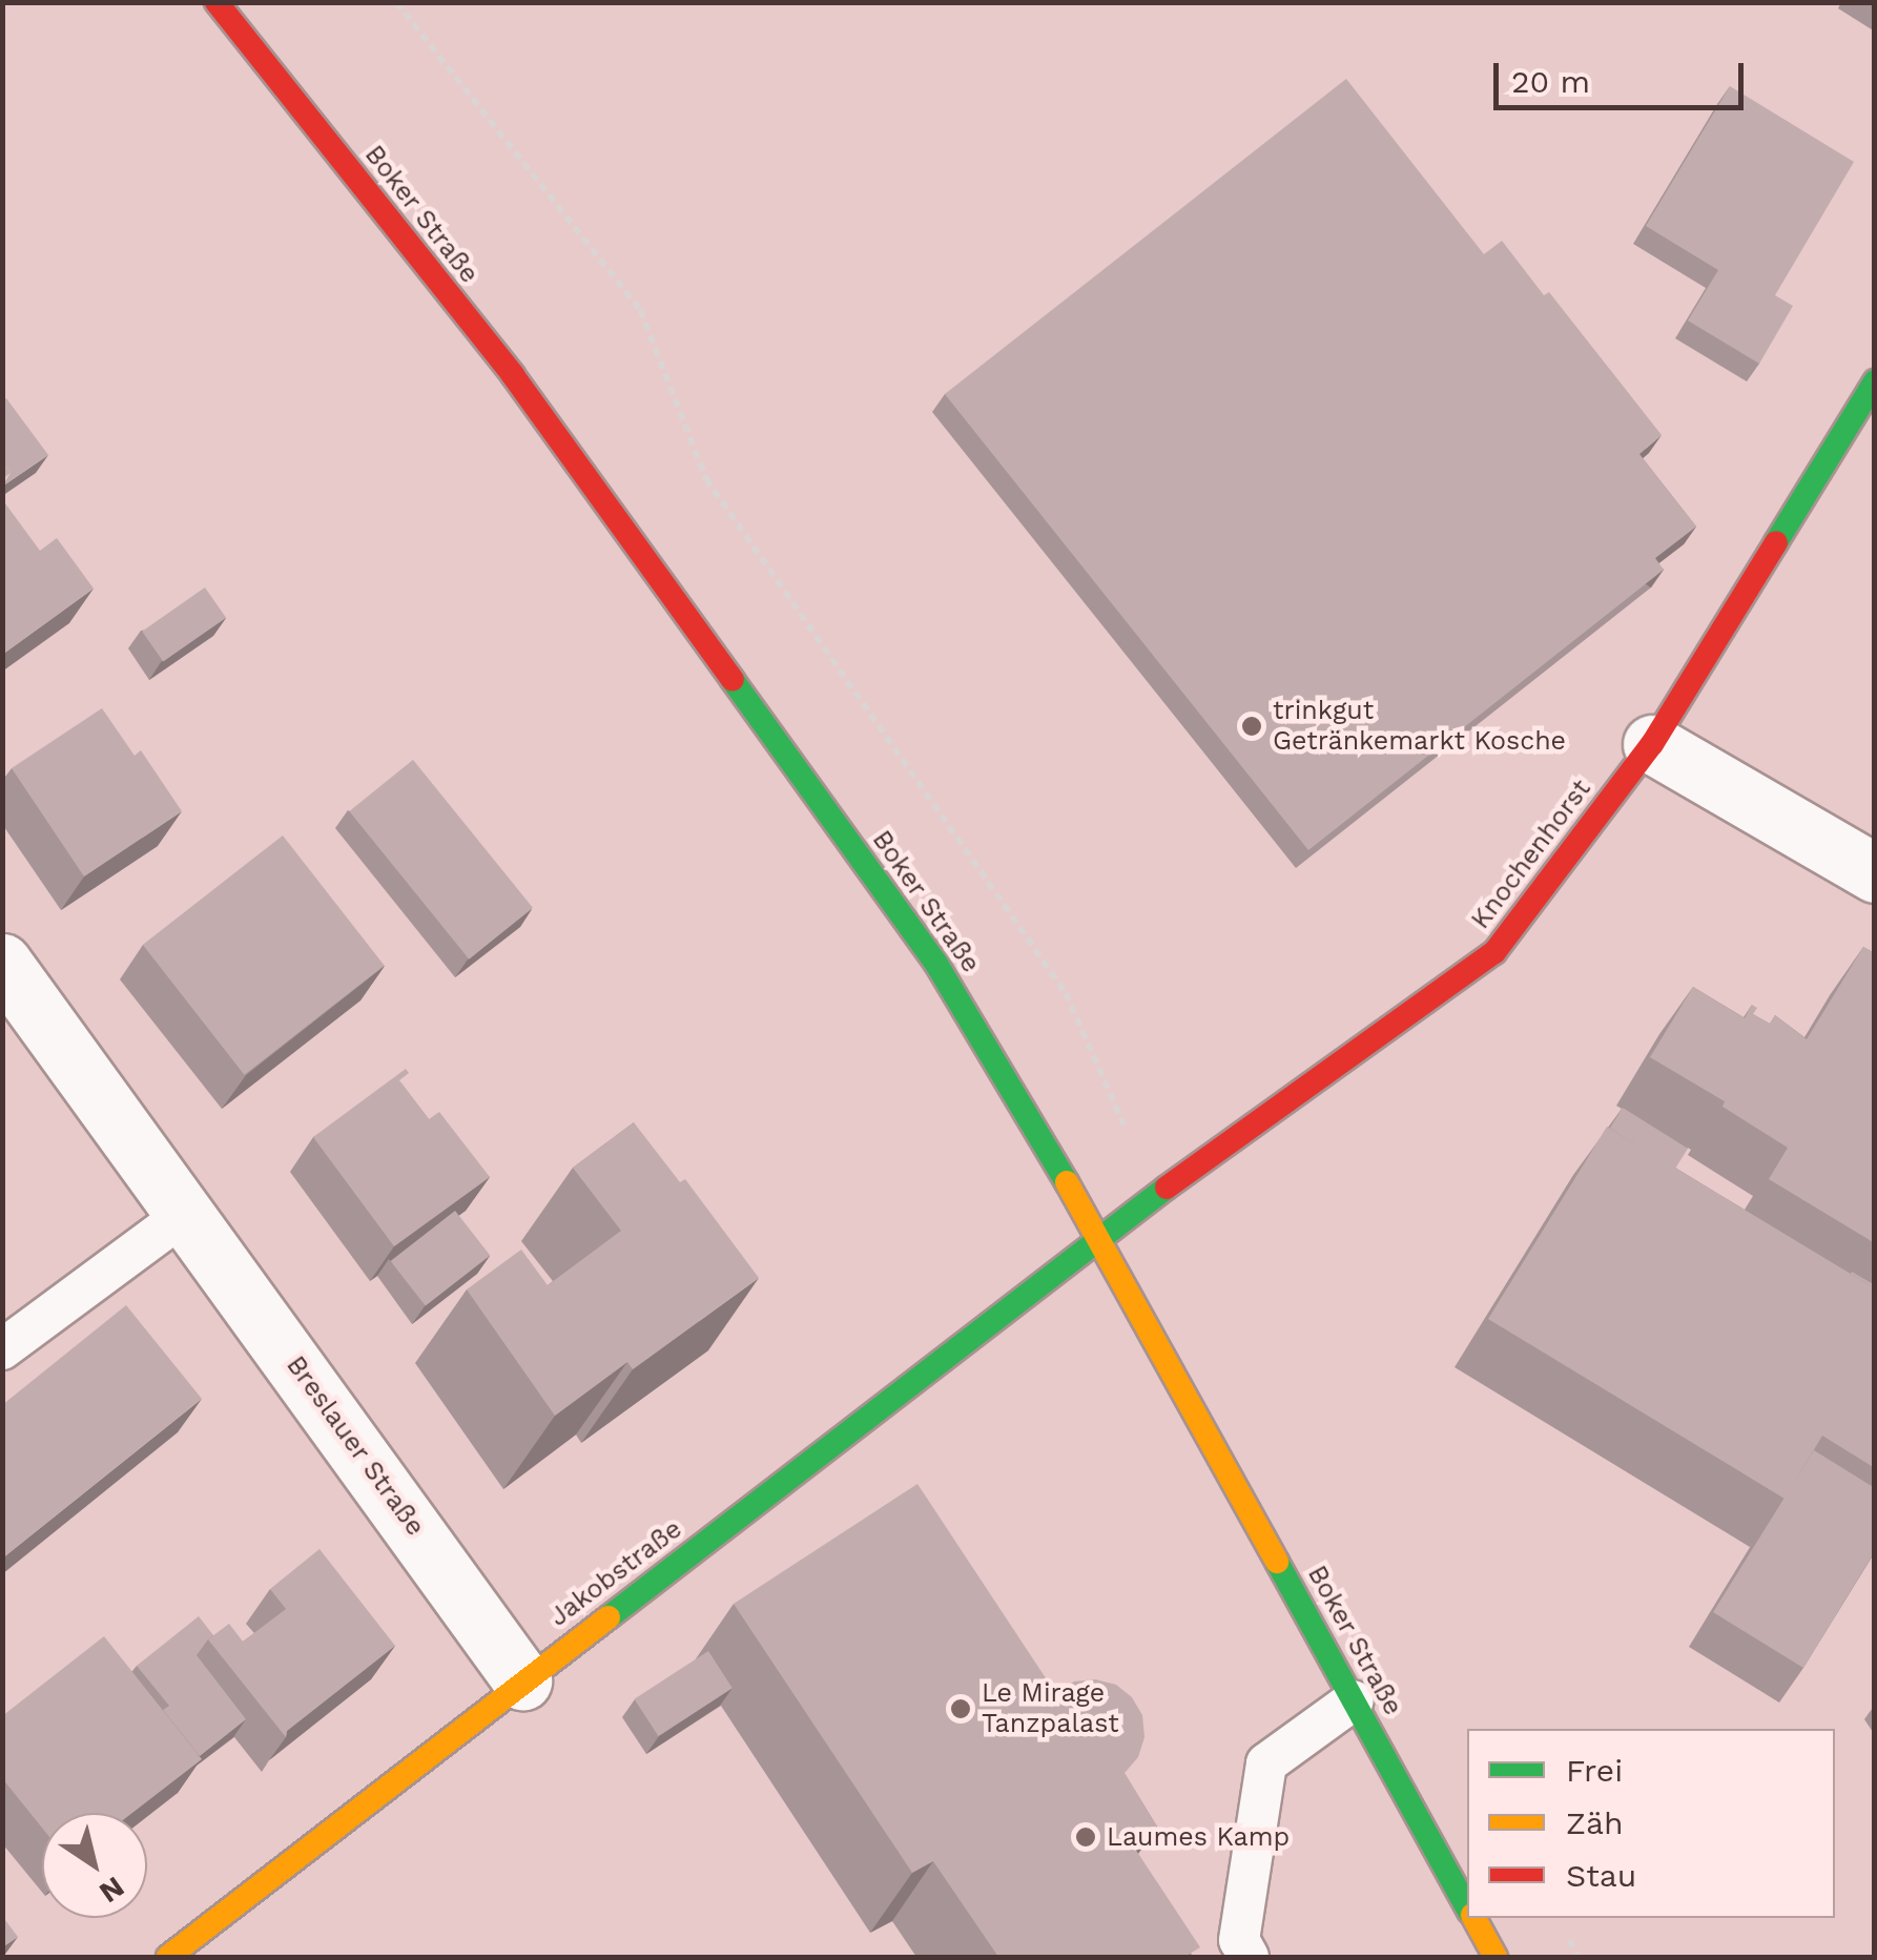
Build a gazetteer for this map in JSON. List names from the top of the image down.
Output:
{
  "streets": {
    "street": [
      "Boker Straße",
      "Knochenhorst",
      "Breslauer Straße",
      "Jakobstraße"
    ]
  },
  "crossings": [
    ["Boker Straße", "Knochenhorst"],
    ["Boker Straße", "Jakobstraße"],
    ["Knochenhorst", "Jakobstraße"],
    ["Breslauer Straße", "Jakobstraße"]
  ],
  "places": ["trinkgut Getränkemarkt Kosche", "Le Mirage Tanzpalast", "Laumes Kamp"],
  "legend": ["Frei", "Zäh", "Stau"],
  "scale_bar": "20 m",
  "north": "bottom right"
}
